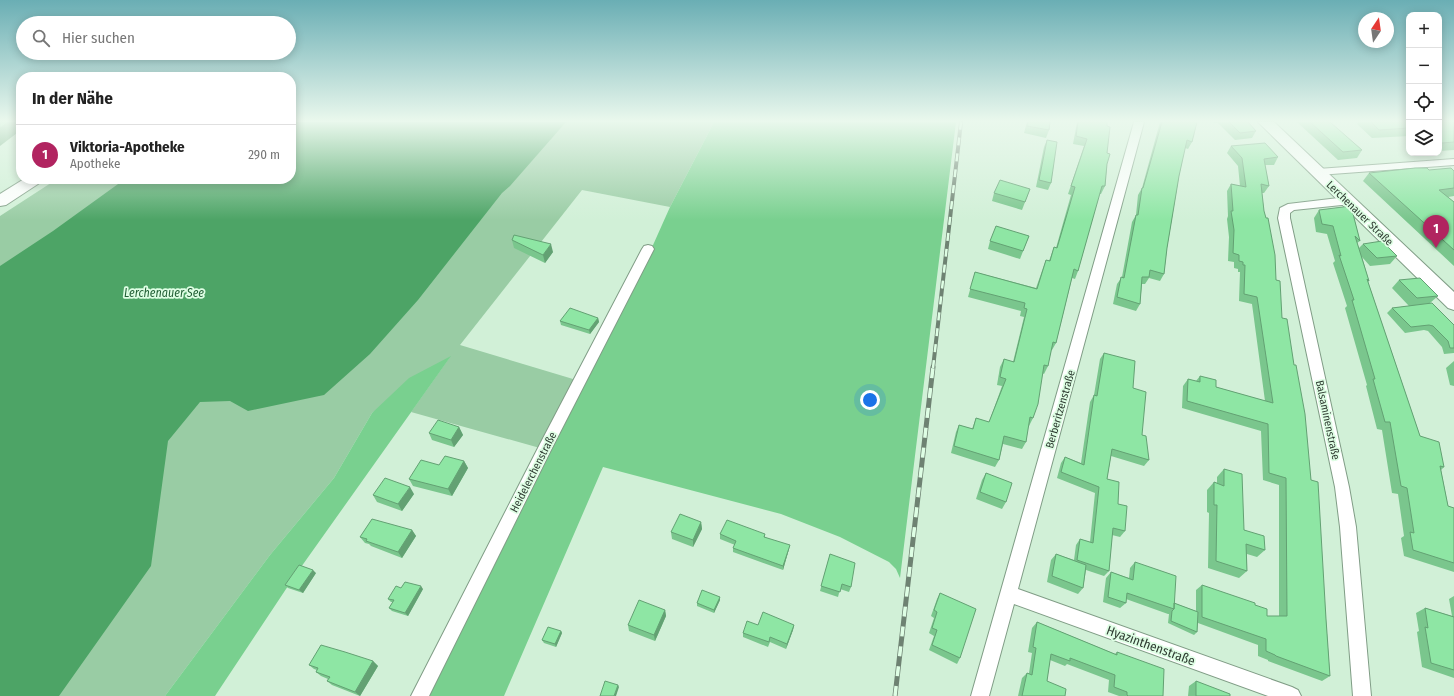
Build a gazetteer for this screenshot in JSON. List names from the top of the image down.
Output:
{
  "streets": {
    "main road": ["Lerchenauer Straße"],
    "street": [
      "Berberitzenstraße",
      "Balsaminenstraße",
      "Heidelerchenstraße",
      "Hyazinthenstraße"
    ]
  },
  "crossings": [
    ["Lerchenauer Straße", "Balsaminenstraße"],
    ["Berberitzenstraße", "Hyazinthenstraße"]
  ],
  "water": ["Lerchenauer See"],
  "north": "top",
  "page": {
    "map_buttons": ["+", "−"],
    "search": "Hier suchen",
    "heading": "In der Nähe",
    "list": [
      {
        "mark": "1",
        "name": "Viktoria-Apotheke",
        "note": "Apotheke",
        "value": "290 m"
      }
    ],
    "pins": "1"
  }
}
